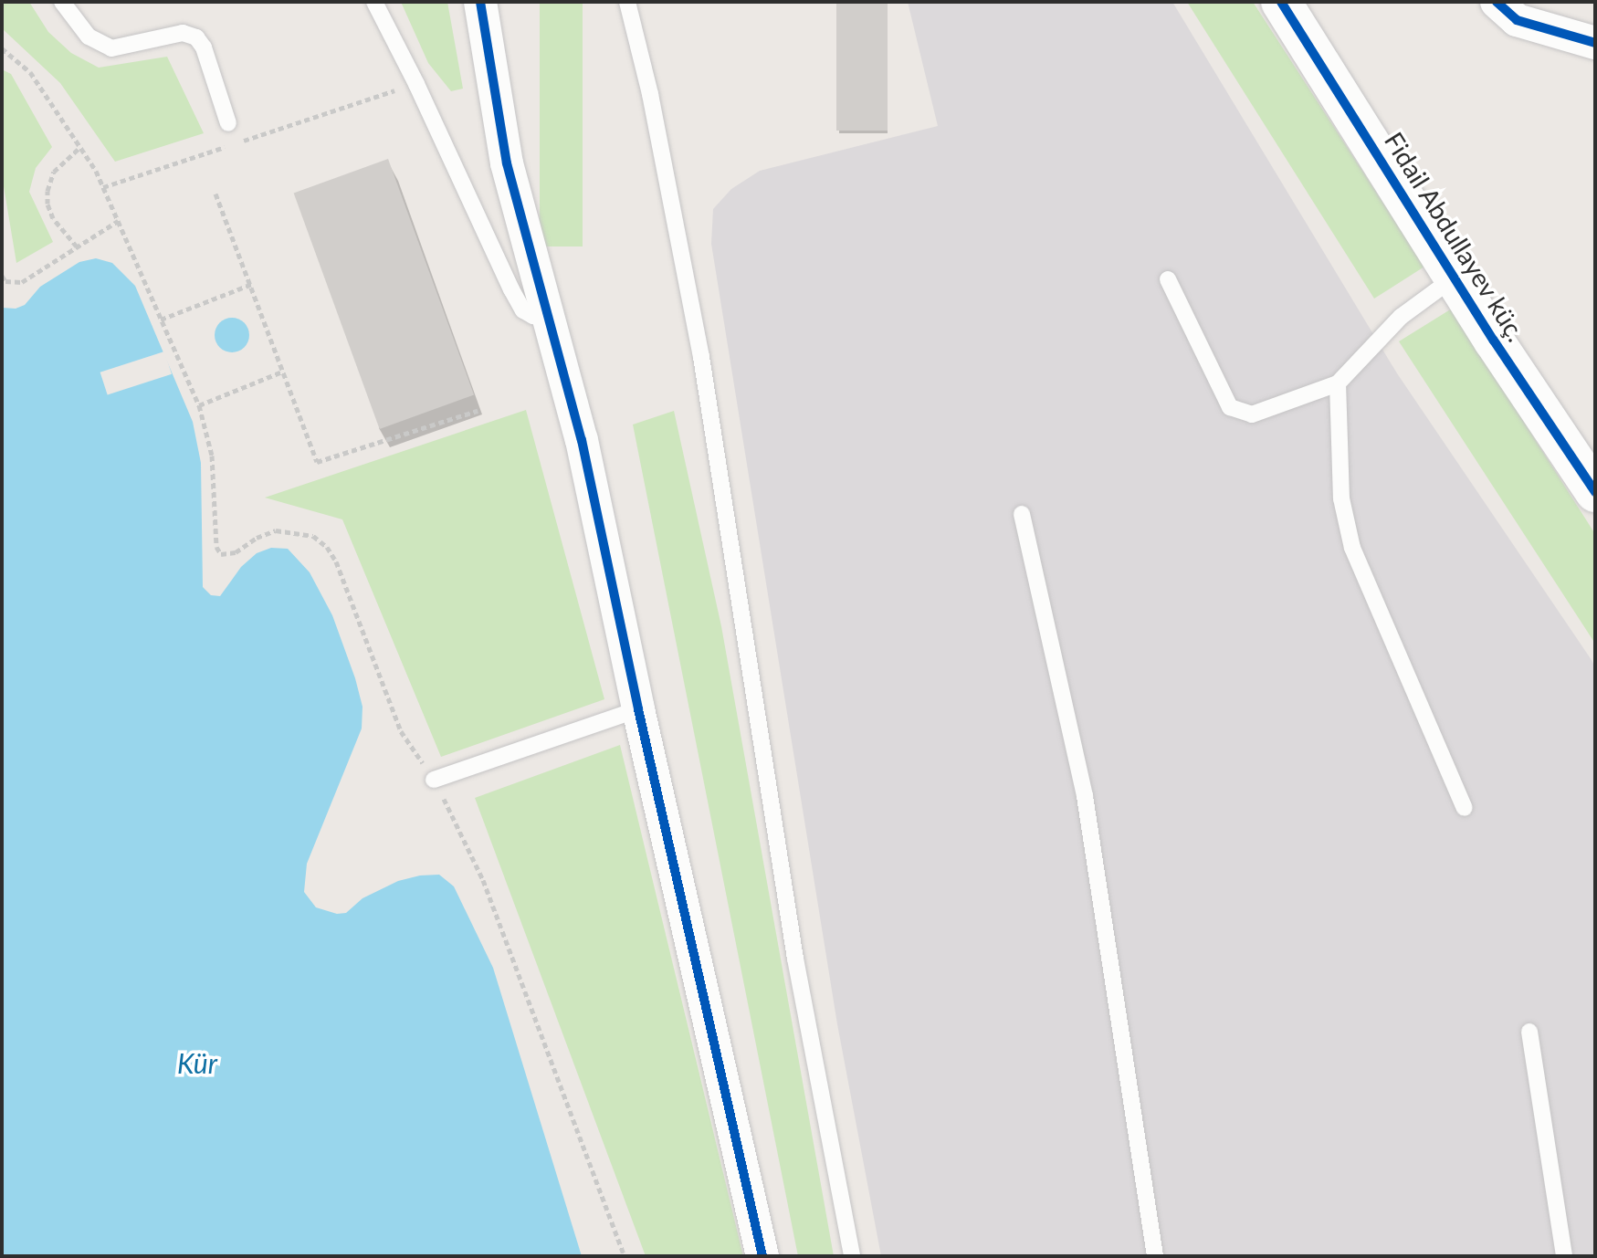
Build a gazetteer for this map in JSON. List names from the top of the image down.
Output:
{
  "streets": {
    "street": ["Fidail Abdullayev küç."]
  },
  "water": ["Kür"]
}
